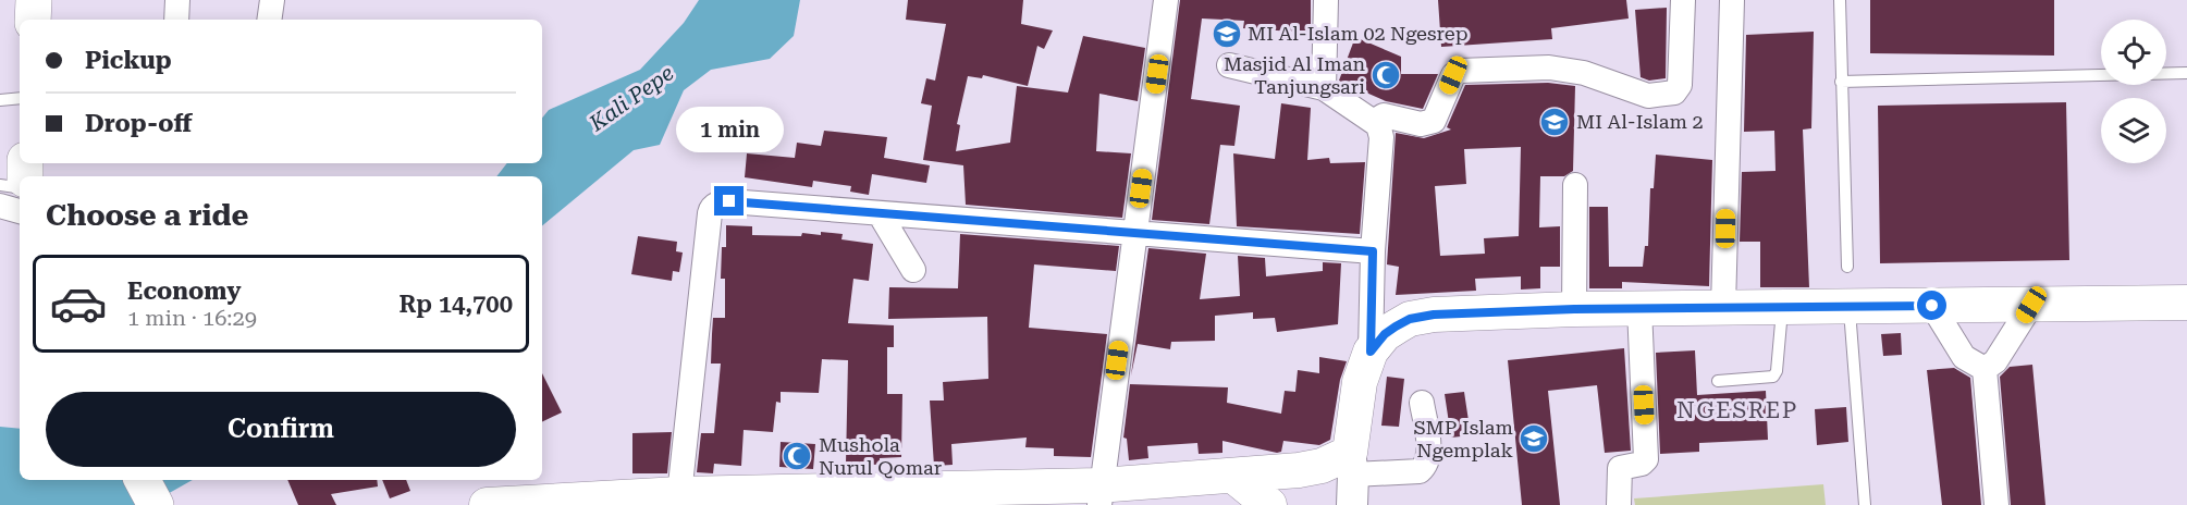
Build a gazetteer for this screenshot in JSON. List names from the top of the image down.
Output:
{
  "districts": ["NGESREP"],
  "water": ["Kali Pepe"],
  "places": {
    "school or university": ["MI Al-Islam 02 Ngesrep", "MI Al-Islam 2", "SMP Islam Ngemplak"],
    "mosque": ["Masjid Al Iman Tanjungsari", "Mushola Nurul Qomar"]
  },
  "page": {
    "banner": ["Pickup", "Drop-off"],
    "bubble": "1 min",
    "heading": "Choose a ride",
    "list": [
      {
        "name": "Economy",
        "note": "1 min · 16:29",
        "value": "Rp 14,700"
      }
    ],
    "buttons": "Confirm"
  }
}
